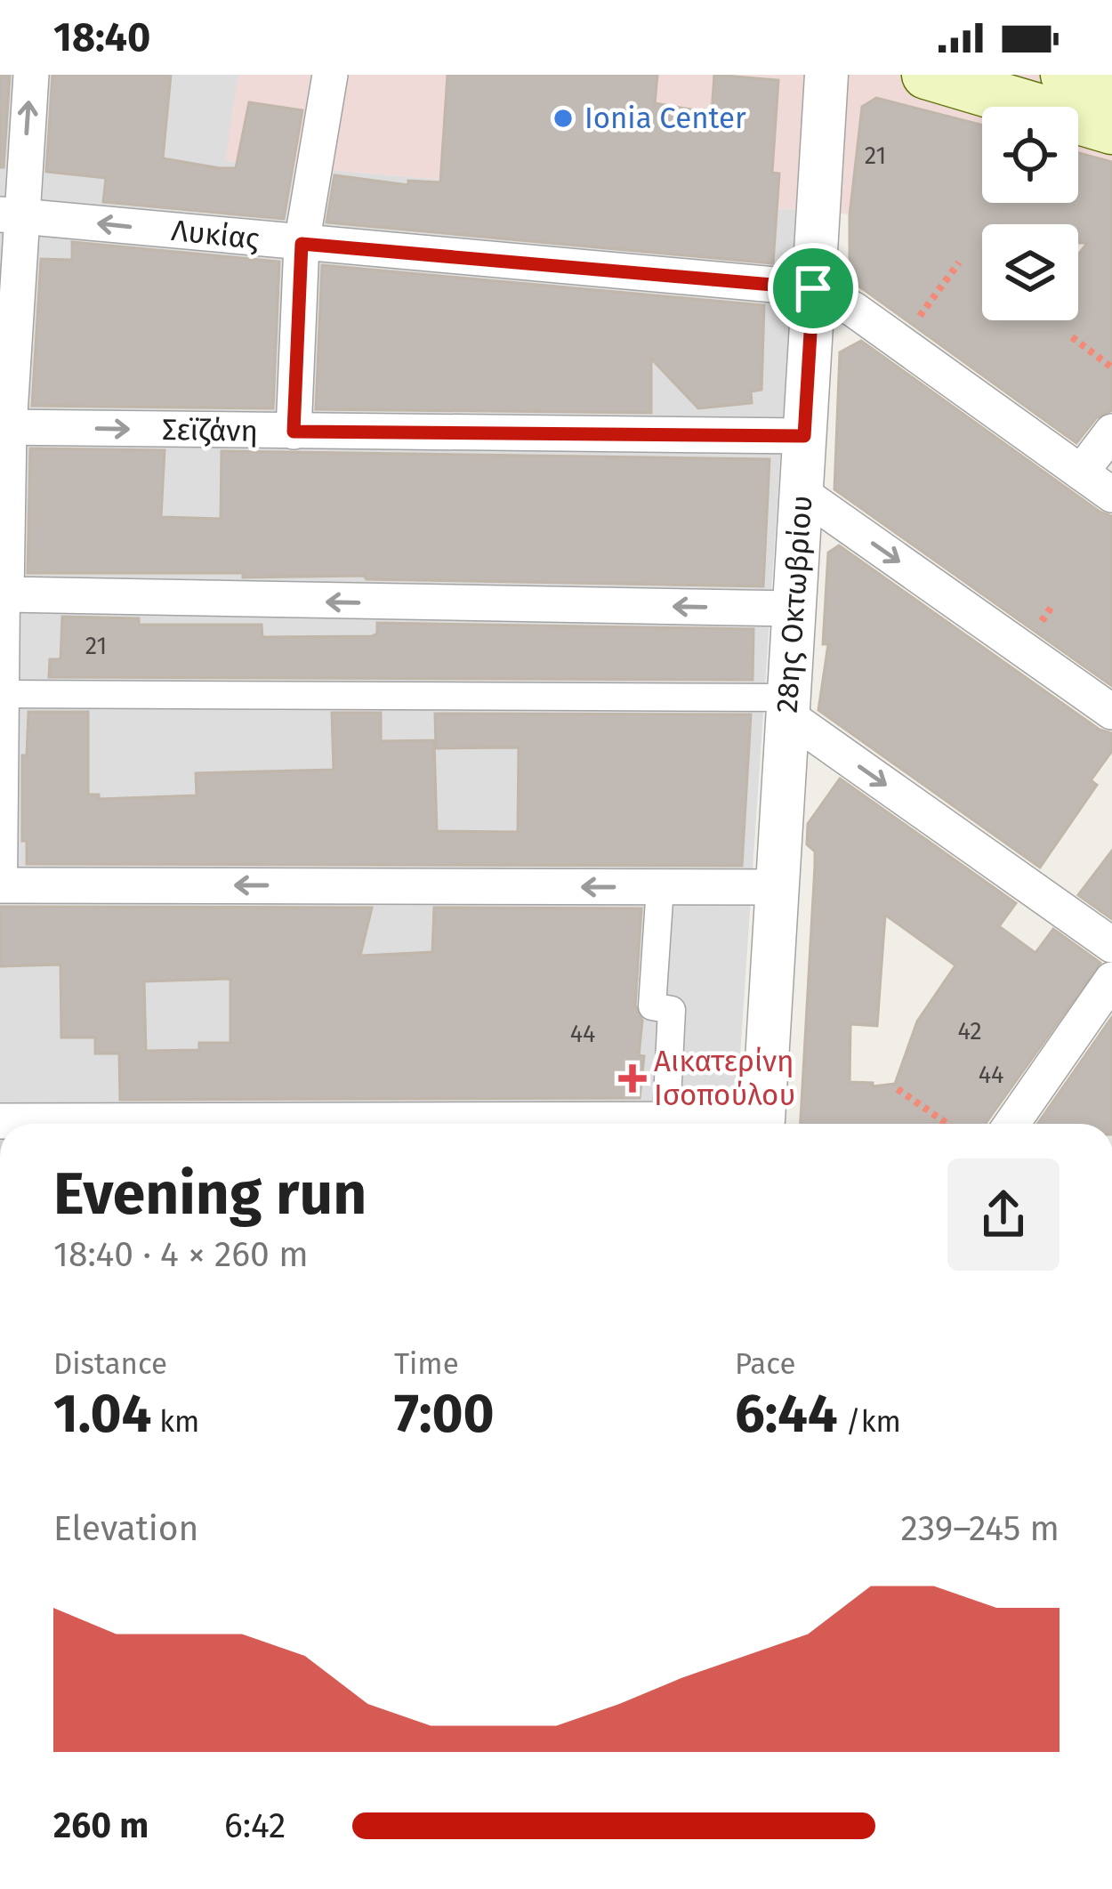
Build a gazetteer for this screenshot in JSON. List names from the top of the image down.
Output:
{
  "streets": {
    "street": ["Λυκίας", "Σεϊζάνη", "28ης Οκτωβρίου"]
  },
  "crossings": [
    ["Λυκίας", "28ης Οκτωβρίου"],
    ["Σεϊζάνη", "28ης Οκτωβρίου"]
  ],
  "one_way": ["Λυκίας"],
  "places": {
    "other": ["Ionia Center"],
    "health": ["Αικατερίνη Ισοπούλου"]
  },
  "house_numbers": [
    "21",
    "21",
    "42",
    "44",
    "44"
  ],
  "page": {
    "status": "18:40",
    "heading": ["Evening run", "18:40 · 4 × 260 m"],
    "stats": [
      ["Distance", "1.04 km"],
      ["Time", "7:00"],
      ["Pace", "6:44 /km"]
    ],
    "chart": ["Elevation", "239–245 m"],
    "list": [
      {
        "name": "260 m",
        "note": "6:42"
      }
    ]
  }
}
